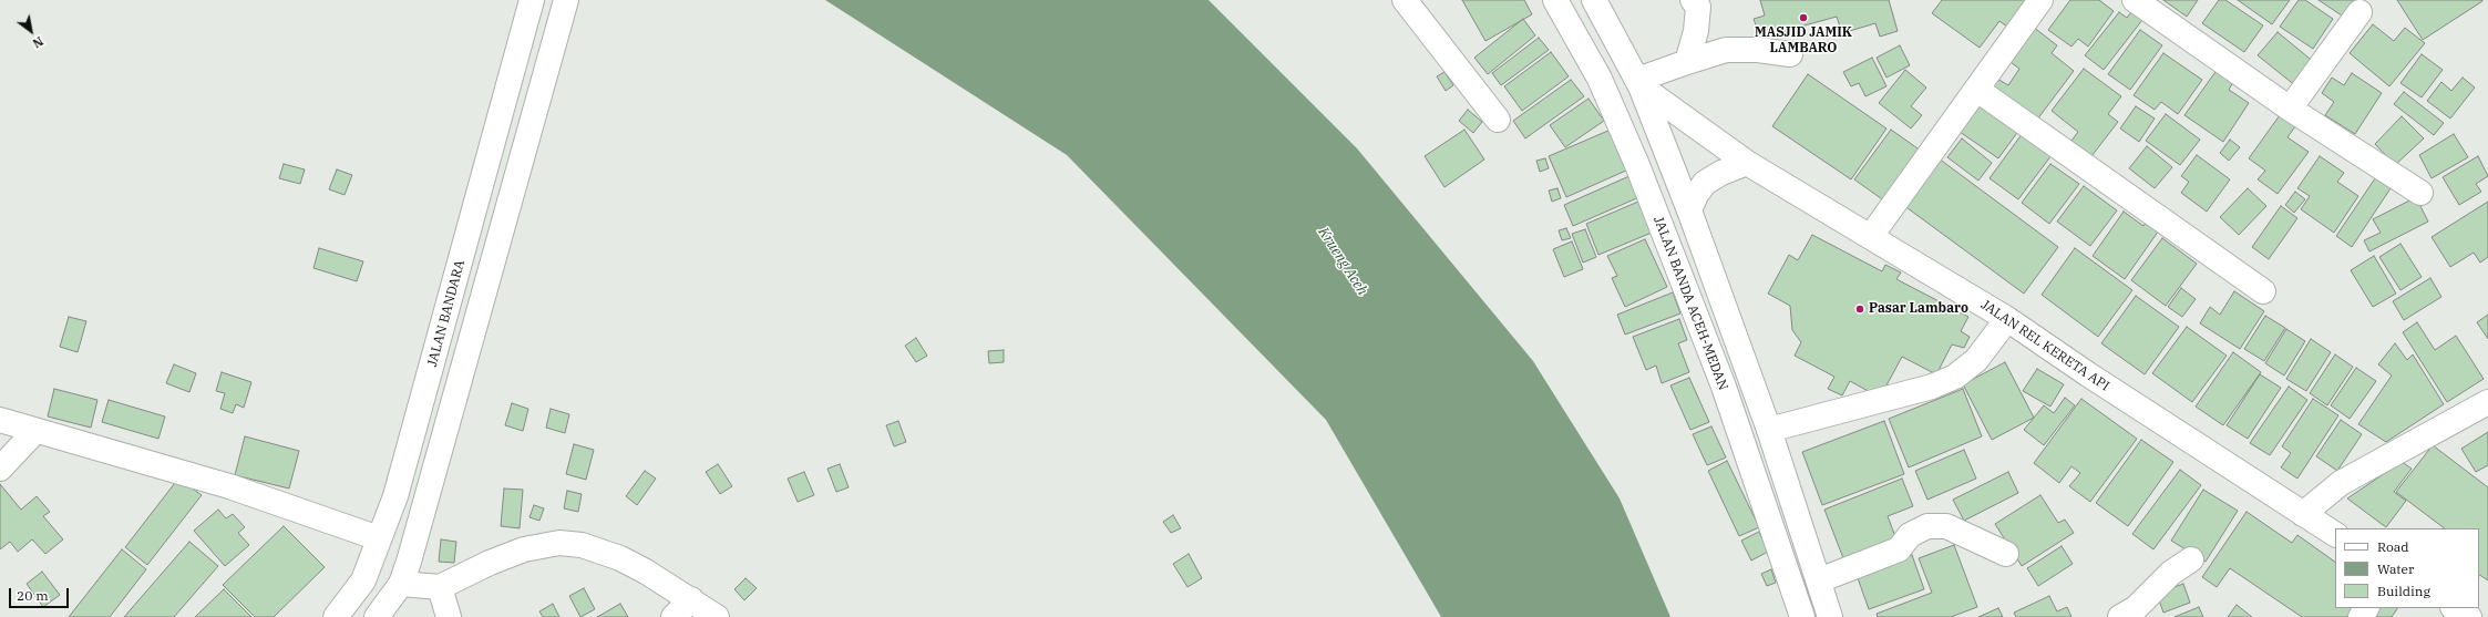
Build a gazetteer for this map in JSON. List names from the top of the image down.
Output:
{
  "streets": {
    "main road": ["JALAN BANDA ACEH-MEDAN", "JALAN BANDARA", "JALAN REL KERETA API"]
  },
  "water": ["Krueng Aceh"],
  "places": ["MASJID JAMIK LAMBARO", "Pasar Lambaro"],
  "legend": ["Road", "Water", "Building"],
  "scale_bar": "20 m",
  "north": "bottom right"
}
